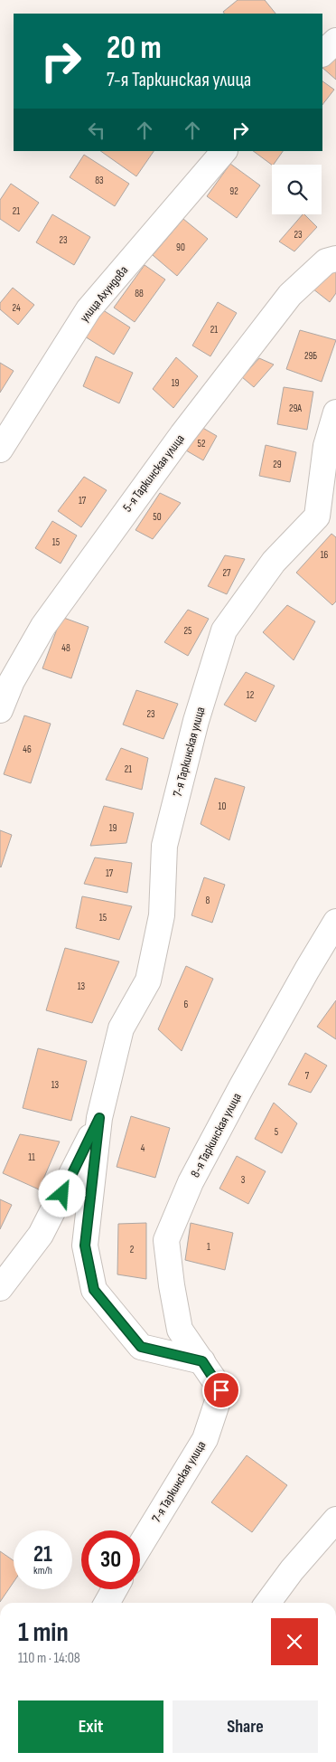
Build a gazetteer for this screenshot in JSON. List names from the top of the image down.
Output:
{
  "streets": {
    "street": [
      "улица Ахундова",
      "5-я Таркинская улица",
      "7-я Таркинская улица",
      "8-я Таркинская улица"
    ]
  },
  "crossings": [
    ["7-я Таркинская улица", "8-я Таркинская улица"]
  ],
  "house_numbers": [
    "83",
    "92",
    "21",
    "23",
    "23",
    "90",
    "88",
    "24",
    "21",
    "29Б",
    "19",
    "29А",
    "52",
    "29",
    "17",
    "50",
    "15",
    "16",
    "27",
    "25",
    "48",
    "12",
    "23",
    "46",
    "21",
    "10",
    "19",
    "17",
    "8",
    "15",
    "13",
    "6",
    "7",
    "13",
    "5",
    "4",
    "11",
    "3",
    "1",
    "2"
  ],
  "page": {
    "turn": ["20 m", "7-я Таркинская улица"],
    "speed": "21 km/h",
    "limit": "30",
    "heading": ["1 min", "110 m · 14:08"],
    "buttons": ["Exit", "Share"]
  }
}
